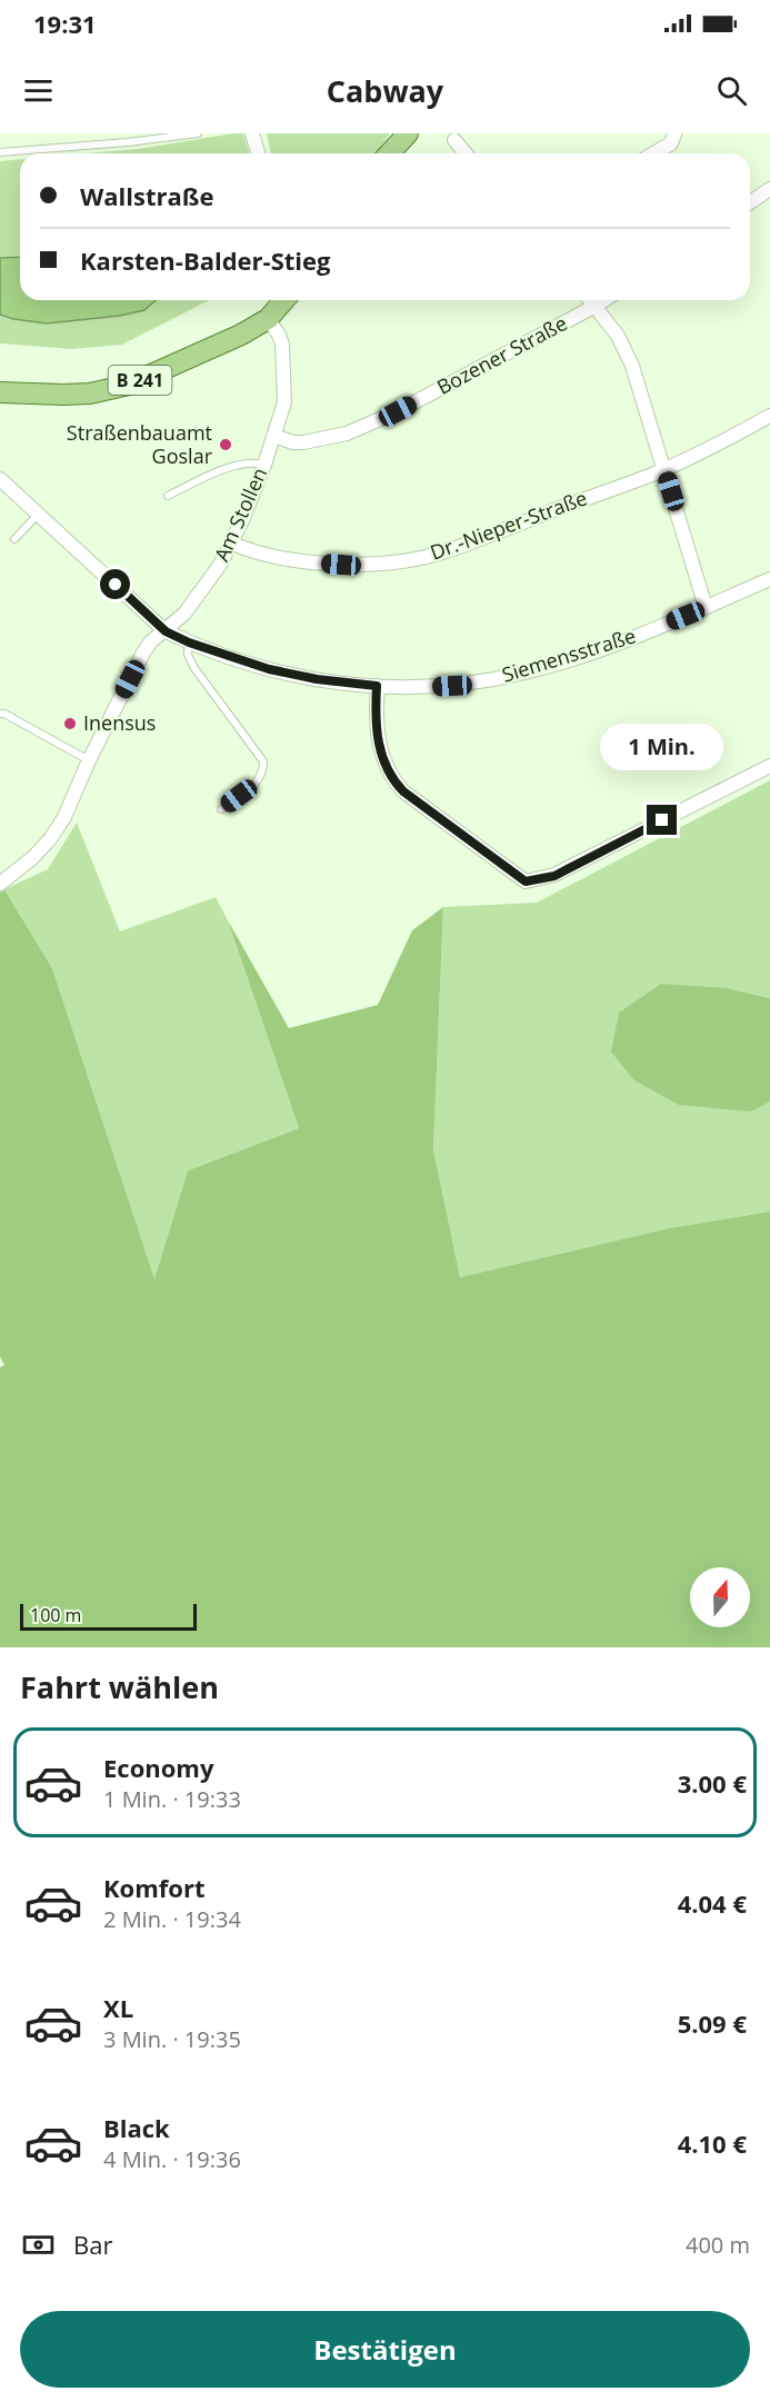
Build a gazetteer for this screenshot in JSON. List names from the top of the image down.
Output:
{
  "streets": {
    "main road": ["B 241"],
    "street": [
      "Bozener Straße",
      "Am Stollen",
      "Dr.-Nieper-Straße",
      "Siemensstraße"
    ]
  },
  "crossings": [
    ["Bozener Straße", "Am Stollen"],
    ["B 241", "Am Stollen"],
    ["Am Stollen", "Dr.-Nieper-Straße"],
    ["Am Stollen", "Siemensstraße"]
  ],
  "places": ["Straßenbauamt Goslar", "Inensus"],
  "scale_bar": "100 m",
  "north": "top",
  "page": {
    "status": "19:31",
    "header": "Cabway",
    "banner": ["Wallstraße", "Karsten-Balder-Stieg"],
    "bubble": "1 Min.",
    "scale": "100 m",
    "heading": "Fahrt wählen",
    "list": [
      {
        "name": "Economy",
        "note": "1 Min. · 19:33",
        "value": "3.00 €"
      },
      {
        "name": "Komfort",
        "note": "2 Min. · 19:34",
        "value": "4.04 €"
      },
      {
        "name": "XL",
        "note": "3 Min. · 19:35",
        "value": "5.09 €"
      },
      {
        "name": "Black",
        "note": "4 Min. · 19:36",
        "value": "4.10 €"
      }
    ],
    "pay": ["Bar", "400 m"],
    "buttons": "Bestätigen"
  }
}
